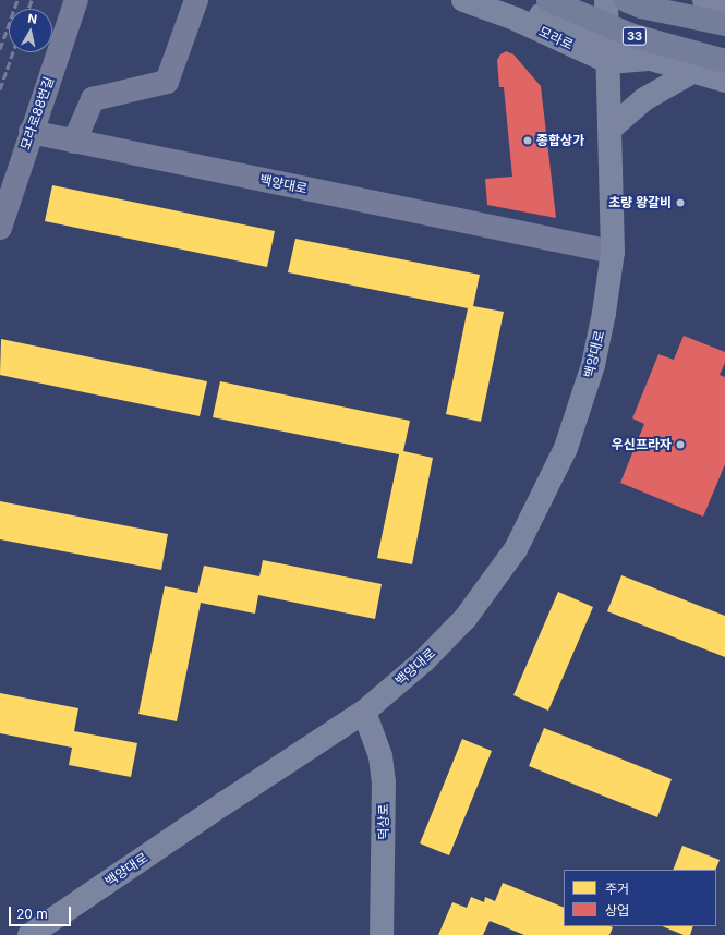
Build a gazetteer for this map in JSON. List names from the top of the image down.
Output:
{
  "streets": {
    "highway": ["33"],
    "main road": ["모라로", "백양대로", "덕상로"],
    "street": ["모라로88번길"]
  },
  "crossings": [
    ["모라로", "백양대로"],
    ["모라로88번길", "백양대로"],
    ["백양대로", "덕상로"]
  ],
  "places": ["종합상가", "초량 왕갈비", "우신프라자"],
  "legend": ["주거", "상업"],
  "scale_bar": "20 m",
  "north": "top"
}
